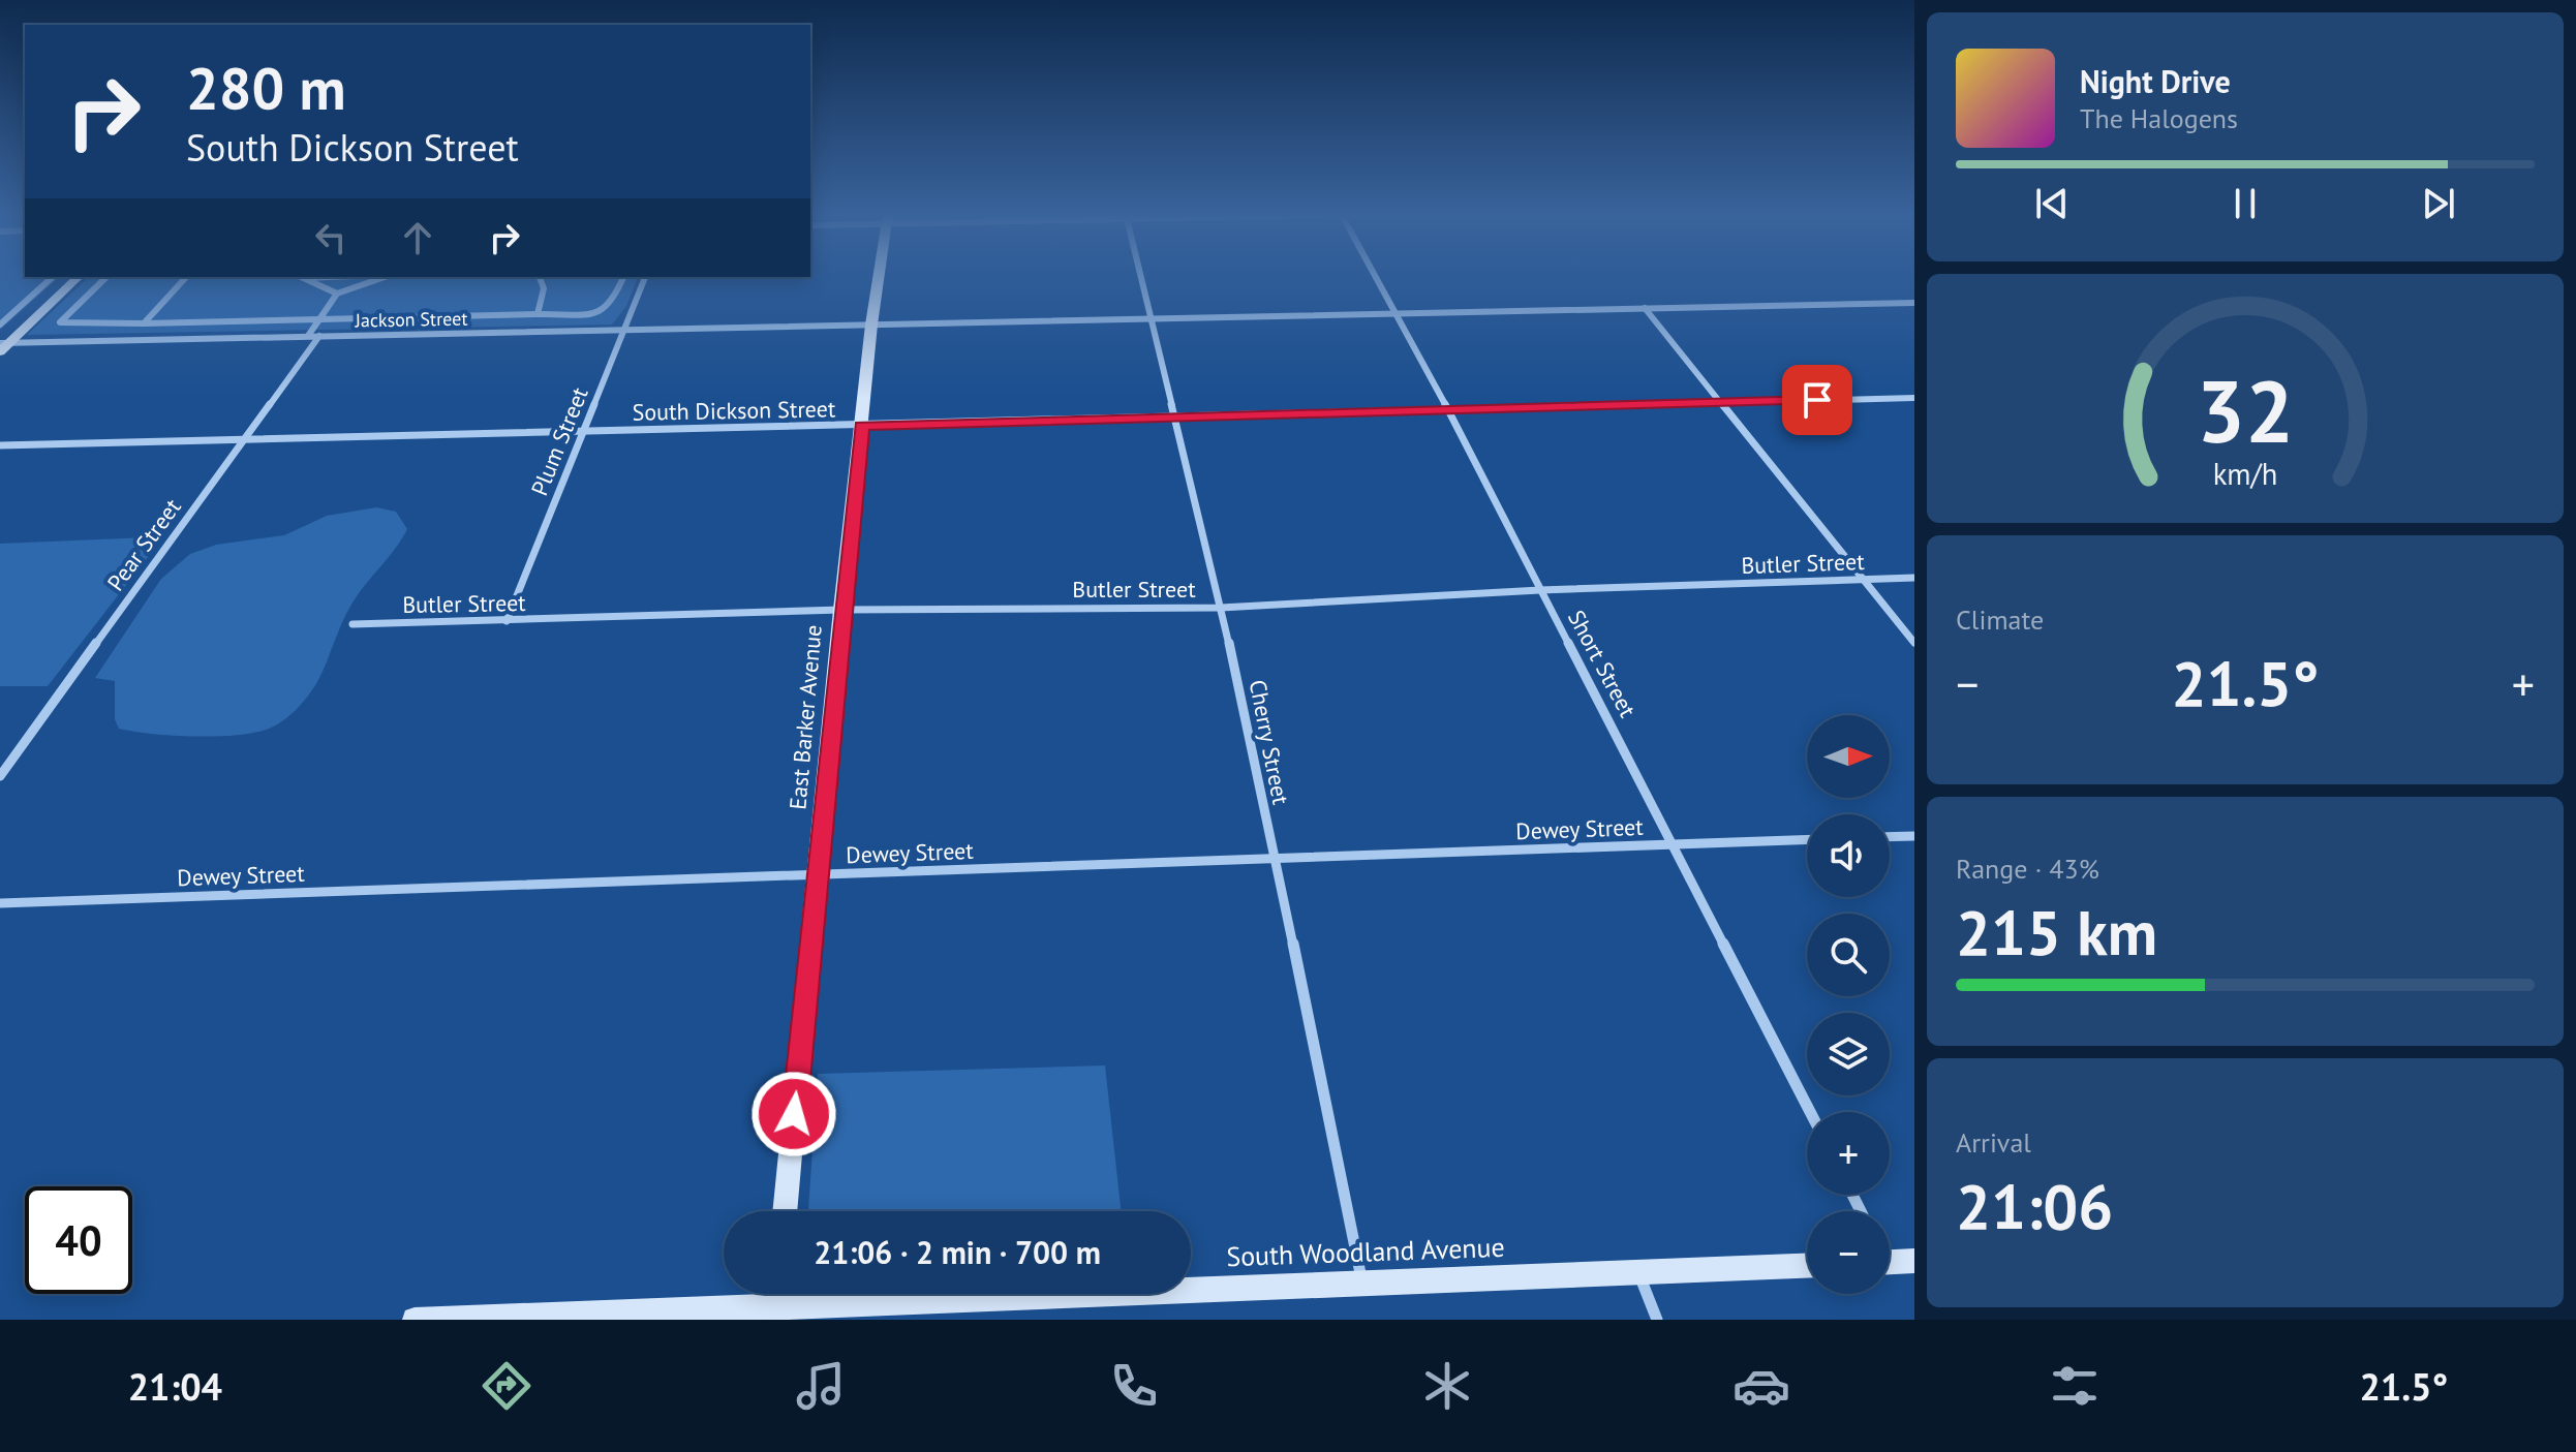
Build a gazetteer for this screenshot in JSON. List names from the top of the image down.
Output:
{
  "streets": {
    "street": [
      "Jackson Street",
      "South Dickson Street",
      "Plum Street",
      "Pear Street",
      "Butler Street",
      "Short Street",
      "East Barker Avenue",
      "Cherry Street",
      "Dewey Street",
      "South Woodland Avenue"
    ]
  },
  "crossings": [
    ["Jackson Street", "Plum Street"],
    ["Jackson Street", "Pear Street"],
    ["Jackson Street", "Short Street"],
    ["Jackson Street", "East Barker Avenue"],
    ["Jackson Street", "Cherry Street"],
    ["South Dickson Street", "Plum Street"],
    ["South Dickson Street", "Pear Street"],
    ["South Dickson Street", "Short Street"],
    ["South Dickson Street", "East Barker Avenue"],
    ["South Dickson Street", "Cherry Street"],
    ["Plum Street", "Butler Street"],
    ["Butler Street", "Short Street"],
    ["Butler Street", "East Barker Avenue"],
    ["Butler Street", "Cherry Street"],
    ["Short Street", "Dewey Street"],
    ["East Barker Avenue", "Dewey Street"],
    ["Cherry Street", "Dewey Street"],
    ["Cherry Street", "South Woodland Avenue"]
  ],
  "north": "right",
  "page": {
    "turn": ["280 m", "South Dickson Street"],
    "song": ["Night Drive", "The Halogens"],
    "tile": [
      "Climate",
      ["Range · 43%", "215 km"],
      ["Arrival", "21:06"]
    ],
    "heat": ["−", "21.5°", "+"],
    "map_buttons": ["+", "−"],
    "limit": "40",
    "trip": "21:06 · 2 min · 700 m",
    "tabs": ["21:04", "21.5°"],
    "gauge": ["32", "km/h"]
  }
}
